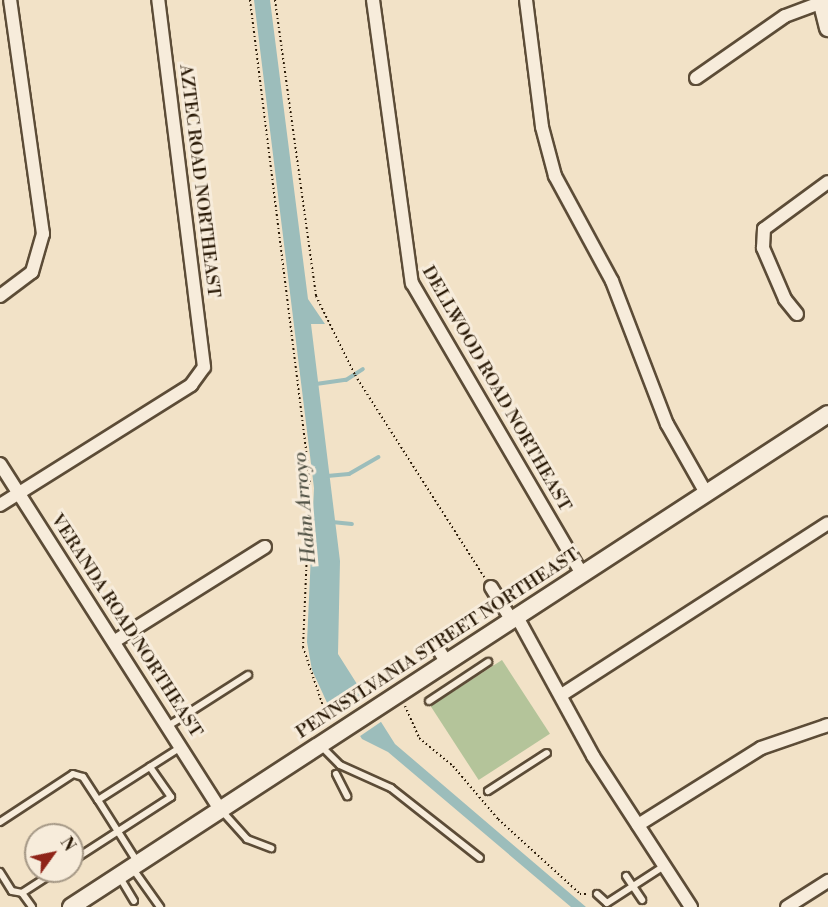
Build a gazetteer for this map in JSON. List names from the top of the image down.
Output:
{
  "streets": {
    "street": [
      "AZTEC ROAD NORTHEAST",
      "DELLWOOD ROAD NORTHEAST",
      "VERANDA ROAD NORTHEAST",
      "PENNSYLVANIA STREET NORTHEAST"
    ]
  },
  "crossings": [
    ["AZTEC ROAD NORTHEAST", "VERANDA ROAD NORTHEAST"],
    ["DELLWOOD ROAD NORTHEAST", "PENNSYLVANIA STREET NORTHEAST"],
    ["VERANDA ROAD NORTHEAST", "PENNSYLVANIA STREET NORTHEAST"]
  ],
  "water": ["Hahn Arroyo"],
  "north": "top right"
}
